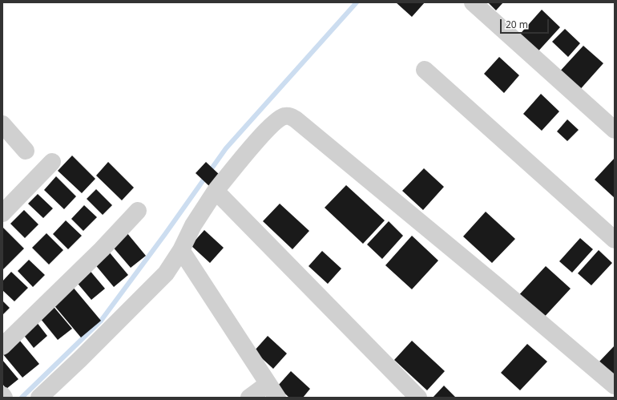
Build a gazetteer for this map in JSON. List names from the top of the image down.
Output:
{
  "scale_bar": "20 m"
}
